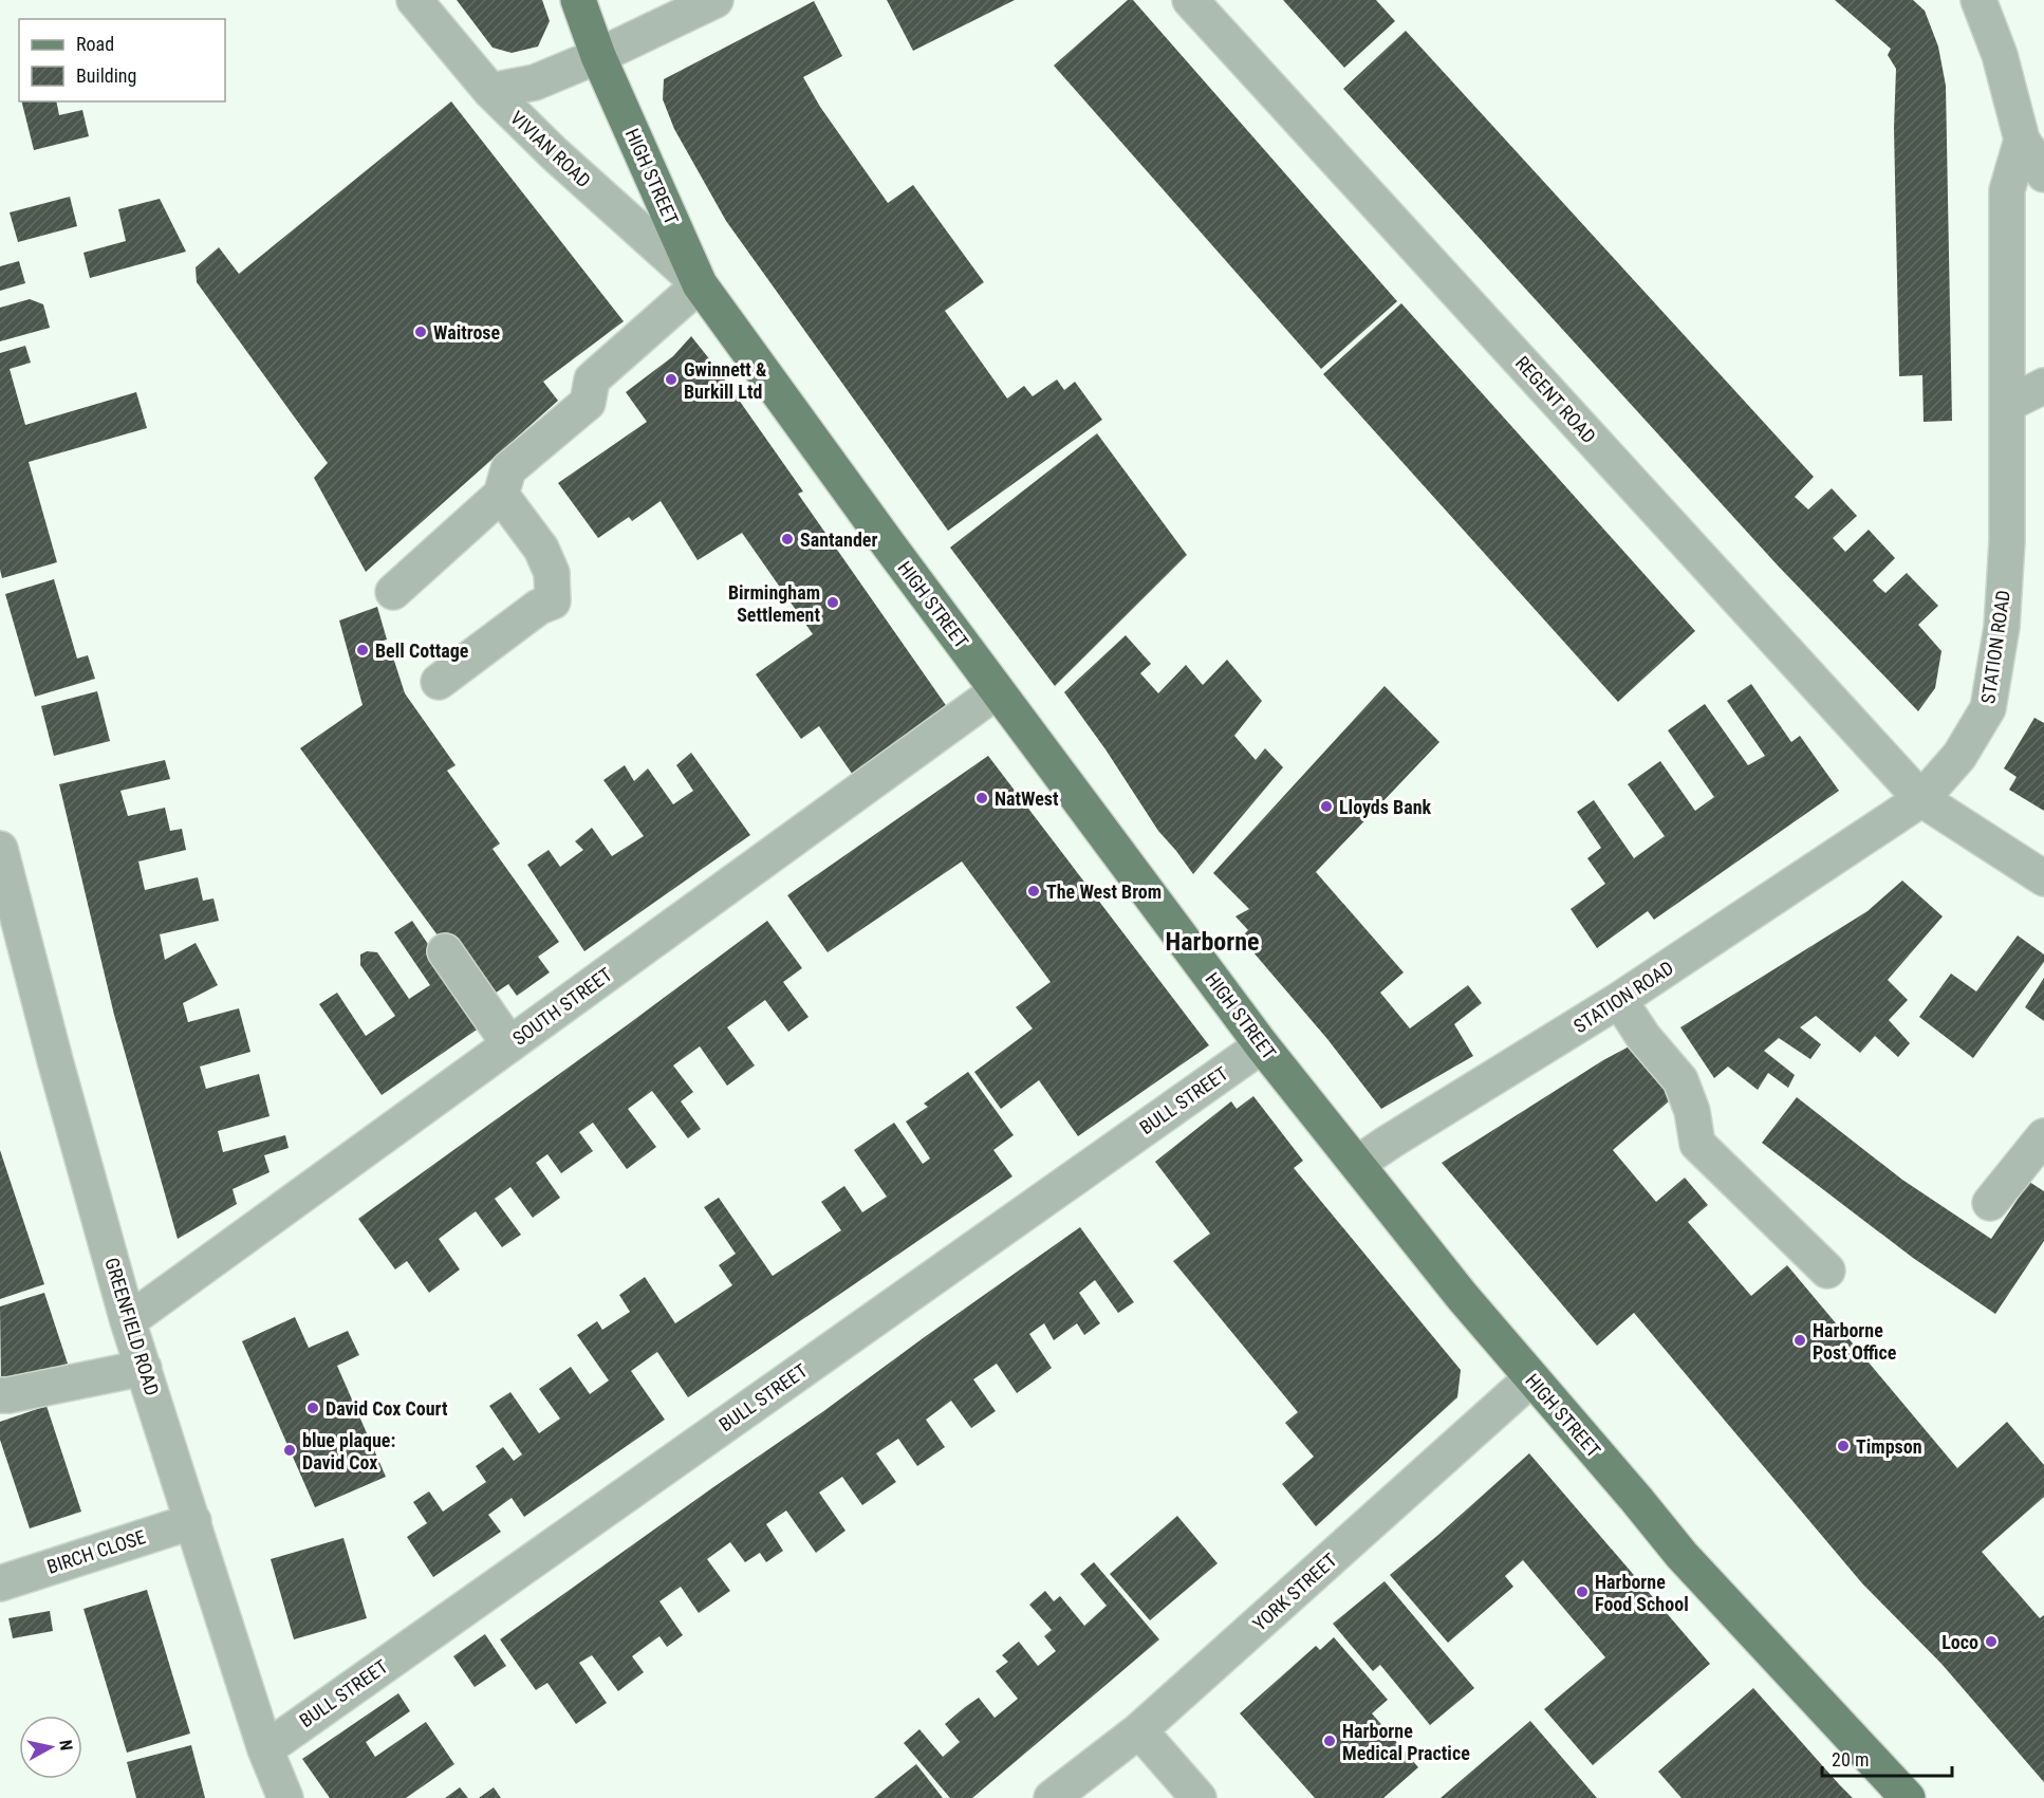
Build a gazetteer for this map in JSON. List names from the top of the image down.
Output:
{
  "streets": {
    "main road": ["HIGH STREET"],
    "street": [
      "VIVIAN ROAD",
      "REGENT ROAD",
      "STATION ROAD",
      "SOUTH STREET",
      "BULL STREET",
      "GREENFIELD ROAD",
      "BIRCH CLOSE",
      "YORK STREET"
    ]
  },
  "crossings": [
    ["VIVIAN ROAD", "HIGH STREET"],
    ["HIGH STREET", "STATION ROAD"],
    ["HIGH STREET", "SOUTH STREET"],
    ["HIGH STREET", "BULL STREET"],
    ["HIGH STREET", "YORK STREET"],
    ["REGENT ROAD", "STATION ROAD"],
    ["SOUTH STREET", "GREENFIELD ROAD"],
    ["BULL STREET", "GREENFIELD ROAD"],
    ["GREENFIELD ROAD", "BIRCH CLOSE"]
  ],
  "districts": ["Harborne"],
  "places": [
    "Waitrose",
    "Gwinnett & Burkill Ltd",
    "Santander",
    "Birmingham Settlement",
    "Bell Cottage",
    "NatWest",
    "Lloyds Bank",
    "The West Brom",
    "Harborne Post Office",
    "David Cox Court",
    "Timpson",
    "blue plaque: David Cox",
    "Harborne Food School",
    "Loco",
    "Harborne Medical Practice"
  ],
  "legend": ["Road", "Building"],
  "scale_bar": "20 m",
  "north": "right"
}
